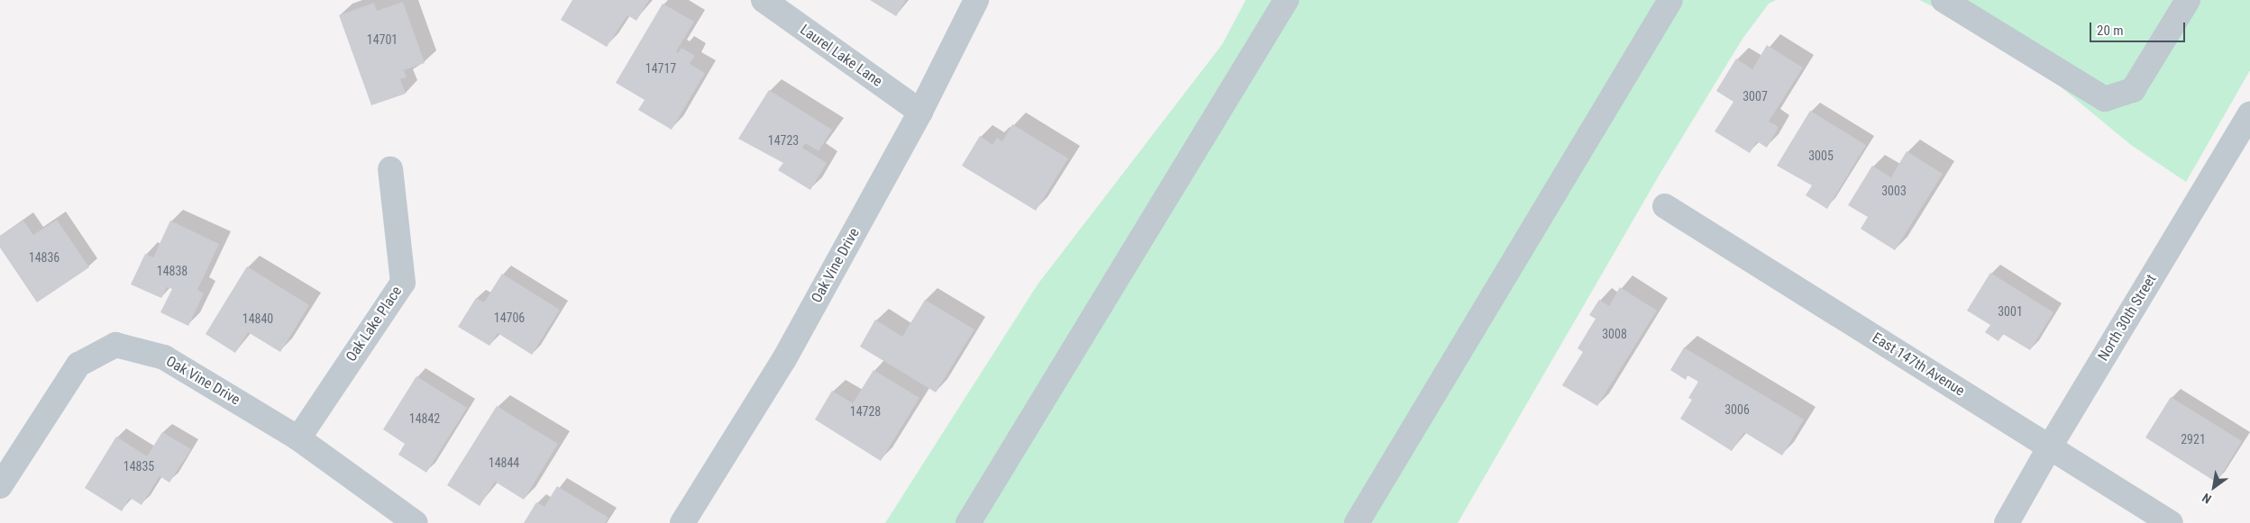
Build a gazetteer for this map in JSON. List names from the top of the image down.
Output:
{
  "streets": {
    "street": [
      "Laurel Lake Lane",
      "Oak Vine Drive",
      "North 30th Street",
      "Oak Lake Place",
      "East 147th Avenue"
    ]
  },
  "crossings": [
    ["Laurel Lake Lane", "Oak Vine Drive"],
    ["Oak Vine Drive", "Oak Lake Place"],
    ["North 30th Street", "East 147th Avenue"]
  ],
  "house_numbers": [
    "14701",
    "14717",
    "3007",
    "14723",
    "3005",
    "3003",
    "14836",
    "14838",
    "3001",
    "14706",
    "14840",
    "3008",
    "3006",
    "14728",
    "14842",
    "2921",
    "14844",
    "14835"
  ],
  "scale_bar": "20 m",
  "north": "bottom left"
}
